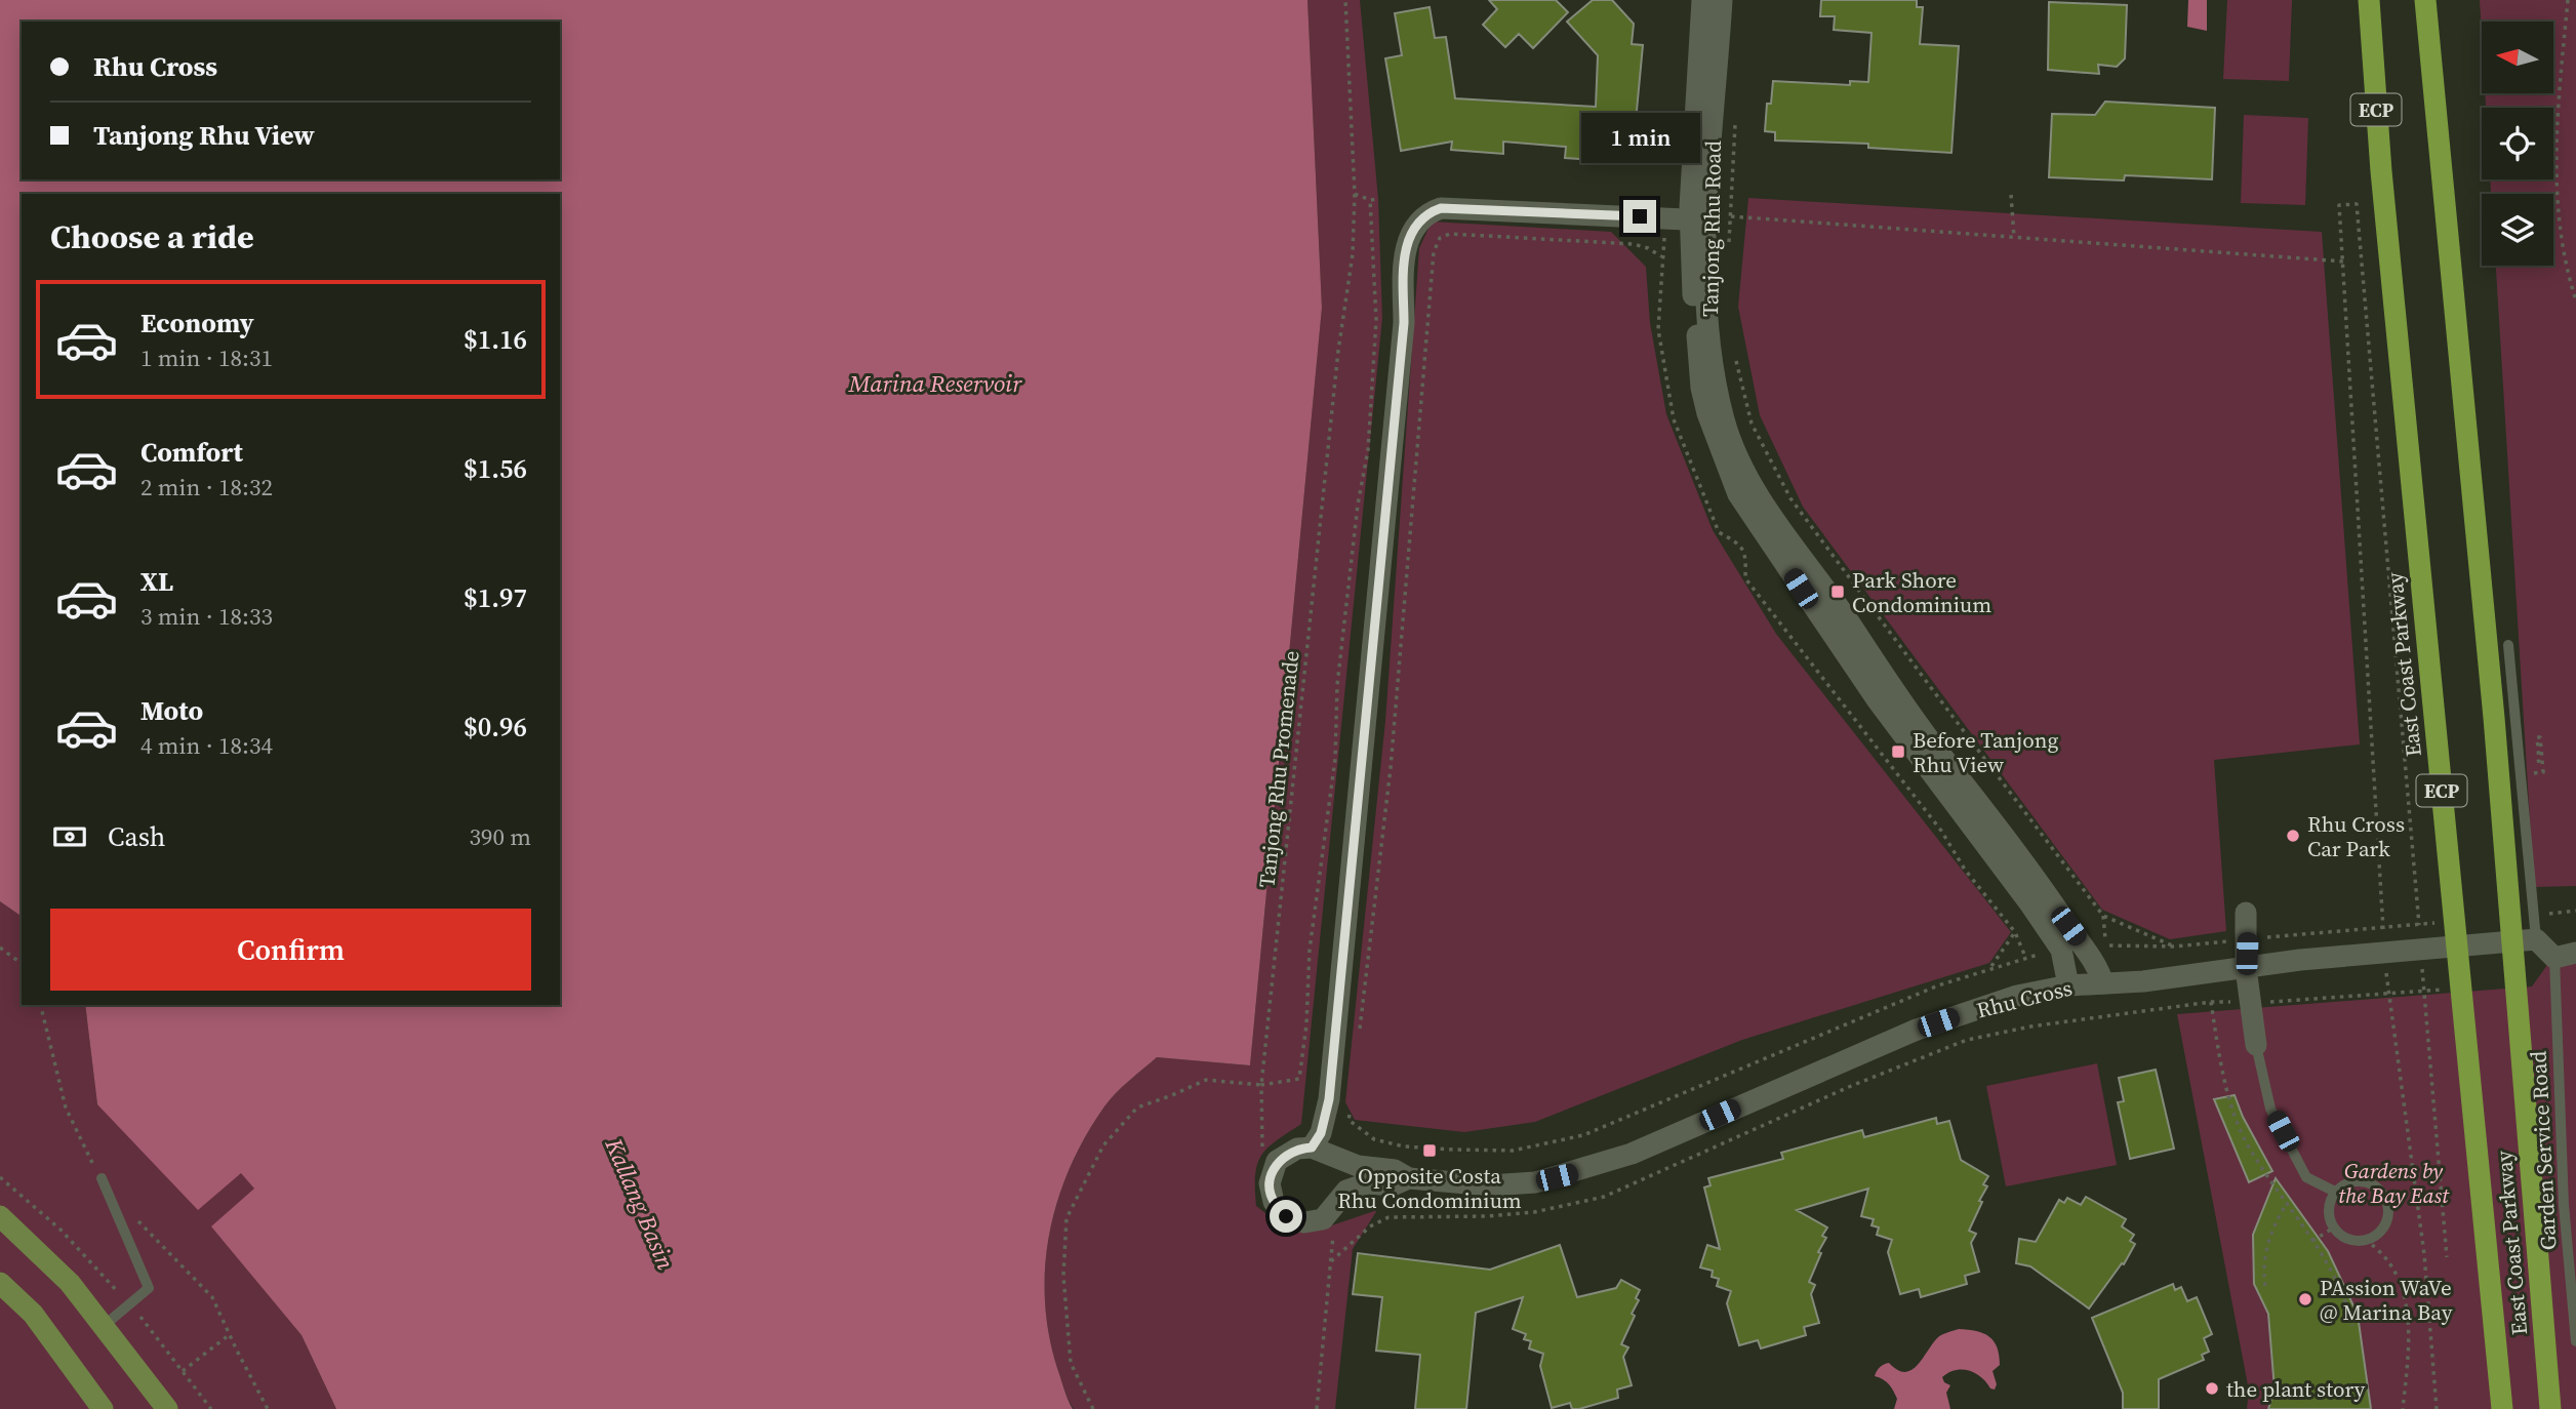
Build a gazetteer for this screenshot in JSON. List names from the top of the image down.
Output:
{
  "streets": {
    "highway": ["ECP", "East Coast Parkway"],
    "street": ["Tanjong Rhu Road", "Rhu Cross"],
    "lane": ["Garden Service Road"],
    "path": ["Tanjong Rhu Promenade"]
  },
  "crossings": [
    ["Tanjong Rhu Road", "Rhu Cross"],
    ["Tanjong Rhu Promenade", "Rhu Cross"]
  ],
  "water": ["Marina Reservoir", "Kallang Basin"],
  "parks": ["Gardens by the Bay East"],
  "places": {
    "transit": ["Park Shore Condominium", "Before Tanjong Rhu View", "Opposite Costa Rhu Condominium"],
    "other": ["Rhu Cross Car Park", "PAssion WaVe @ Marina Bay", "the plant story"]
  },
  "north": "left",
  "page": {
    "banner": ["Rhu Cross", "Tanjong Rhu View"],
    "bubble": "1 min",
    "heading": "Choose a ride",
    "list": [
      {
        "name": "Economy",
        "note": "1 min · 18:31",
        "value": "$1.16"
      },
      {
        "name": "Comfort",
        "note": "2 min · 18:32",
        "value": "$1.56"
      },
      {
        "name": "XL",
        "note": "3 min · 18:33",
        "value": "$1.97"
      },
      {
        "name": "Moto",
        "note": "4 min · 18:34",
        "value": "$0.96"
      }
    ],
    "pay": ["Cash", "390 m"],
    "buttons": "Confirm"
  }
}
